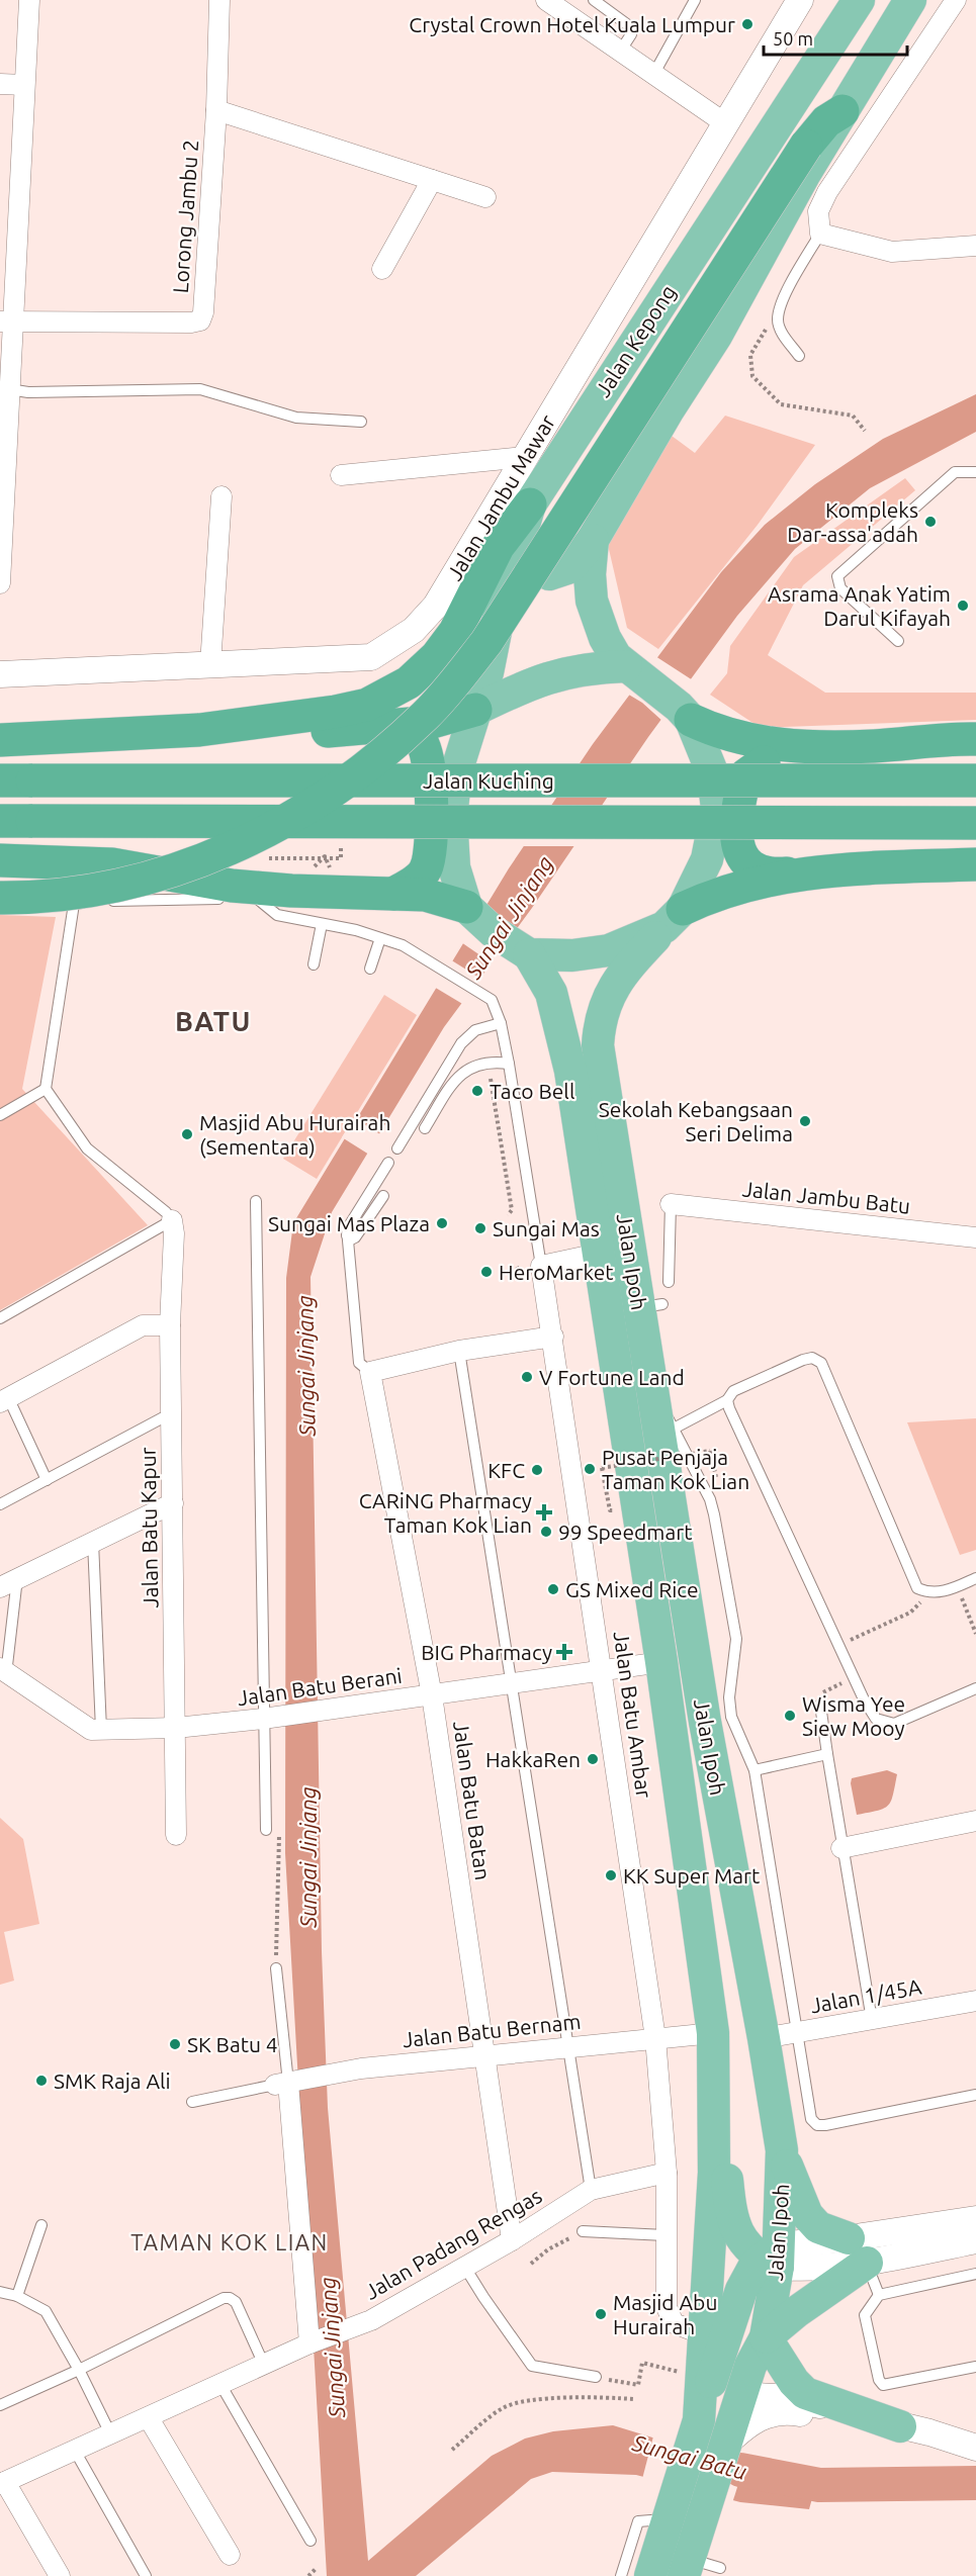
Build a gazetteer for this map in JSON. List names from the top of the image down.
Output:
{
  "streets": {
    "highway": ["Jalan Kuching"],
    "main road": ["Jalan Kepong", "Jalan Ipoh"],
    "street": [
      "Lorong Jambu 2",
      "Jalan Jambu Mawar",
      "Jalan Jambu Batu",
      "Jalan Batu Kapur",
      "Jalan Batu Berani",
      "Jalan Batu Ambar",
      "Jalan Batu Batan",
      "Jalan 1/45A",
      "Jalan Batu Bernam",
      "Jalan Padang Rengas"
    ]
  },
  "crossings": [
    ["Jalan Ipoh", "Jalan Batu Berani"],
    ["Jalan Ipoh", "Jalan Batu Ambar"],
    ["Jalan Ipoh", "Jalan 1/45A"],
    ["Jalan Ipoh", "Jalan Batu Bernam"],
    ["Jalan Batu Kapur", "Jalan Batu Berani"],
    ["Jalan Batu Berani", "Jalan Batu Ambar"],
    ["Jalan Batu Berani", "Jalan Batu Batan"],
    ["Jalan Batu Ambar", "Jalan Batu Bernam"],
    ["Jalan Batu Ambar", "Jalan Padang Rengas"],
    ["Jalan Batu Batan", "Jalan Batu Bernam"],
    ["Jalan Batu Batan", "Jalan Padang Rengas"]
  ],
  "districts": ["BATU", "TAMAN KOK LIAN"],
  "water": ["Sungai Jinjang", "Sungai Batu"],
  "places": {
    "other": [
      "Crystal Crown Hotel Kuala Lumpur",
      "Kompleks Dar-assa'adah",
      "Asrama Anak Yatim Darul Kifayah",
      "Taco Bell",
      "Sekolah Kebangsaan Seri Delima",
      "Masjid Abu Hurairah (Sementara)",
      "Sungai Mas Plaza",
      "Sungai Mas",
      "HeroMarket",
      "V Fortune Land",
      "Pusat Penjaja Taman Kok Lian",
      "KFC",
      "99 Speedmart",
      "GS Mixed Rice",
      "Wisma Yee Siew Mooy",
      "HakkaRen",
      "KK Super Mart",
      "SK Batu 4",
      "SMK Raja Ali",
      "Masjid Abu Hurairah"
    ],
    "health": ["CARiNG Pharmacy Taman Kok Lian", "BIG Pharmacy"]
  },
  "scale_bar": "50 m"
}
